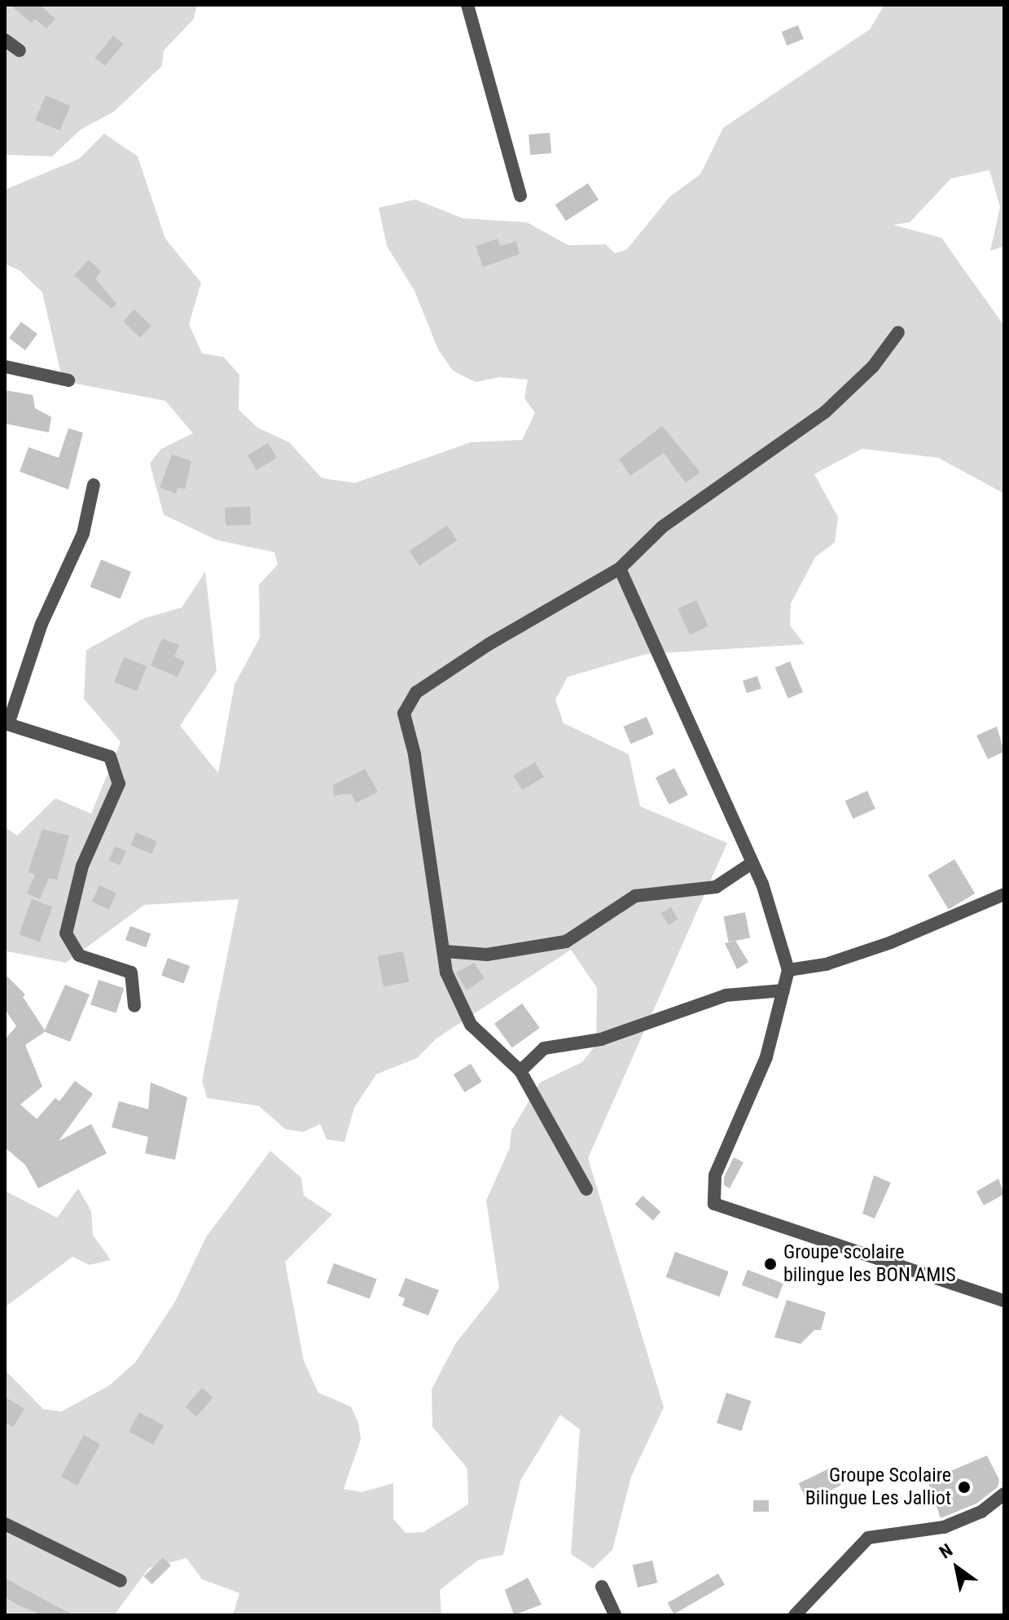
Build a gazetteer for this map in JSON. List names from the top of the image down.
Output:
{
  "places": ["Groupe scolaire bilingue les BON AMIS", "Groupe Scolaire Bilingue Les Jalliot"],
  "north": "top left"
}
